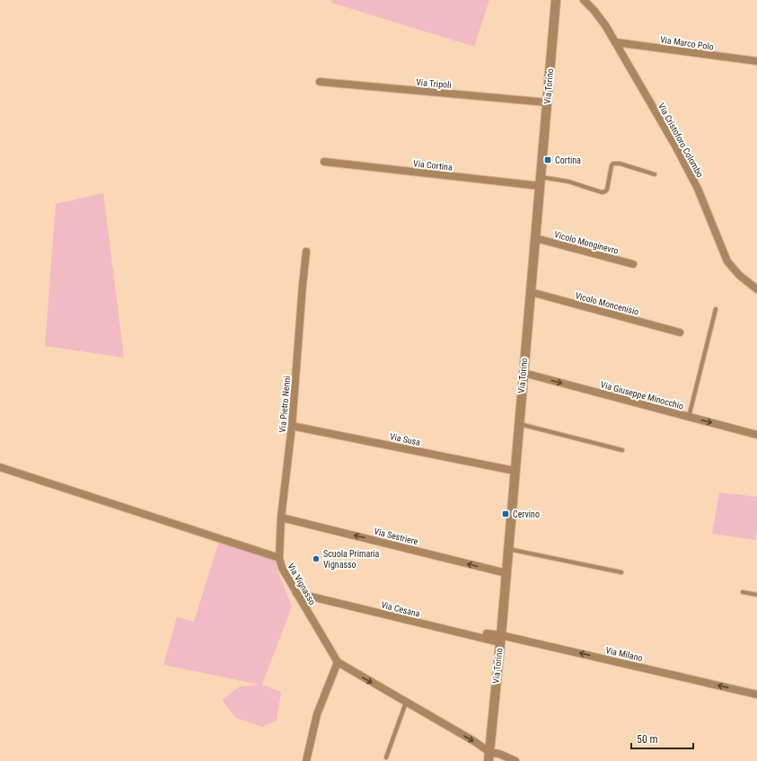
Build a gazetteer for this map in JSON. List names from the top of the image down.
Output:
{
  "streets": {
    "street": [
      "Via Marco Polo",
      "Via Tripoli",
      "Via Torino",
      "Via Cristoforo Colombo",
      "Via Cortina",
      "Vicolo Monginevro",
      "Vicolo Moncenisio",
      "Via Giuseppe Minocchio",
      "Via Pietro Nenni",
      "Via Susa",
      "Via Sestriere",
      "Via Vignasso",
      "Via Cesana",
      "Via Milano"
    ]
  },
  "crossings": [
    ["Via Marco Polo", "Via Cristoforo Colombo"],
    ["Via Tripoli", "Via Torino"],
    ["Via Torino", "Via Cortina"],
    ["Via Torino", "Vicolo Monginevro"],
    ["Via Torino", "Vicolo Moncenisio"],
    ["Via Torino", "Via Giuseppe Minocchio"],
    ["Via Torino", "Via Susa"],
    ["Via Torino", "Via Sestriere"],
    ["Via Torino", "Via Vignasso"],
    ["Via Torino", "Via Cesana"],
    ["Via Torino", "Via Milano"],
    ["Via Pietro Nenni", "Via Susa"],
    ["Via Pietro Nenni", "Via Sestriere"],
    ["Via Pietro Nenni", "Via Vignasso"],
    ["Via Vignasso", "Via Cesana"],
    ["Via Cesana", "Via Milano"]
  ],
  "one_way": ["Via Giuseppe Minocchio", "Via Sestriere", "Via Milano"],
  "places": {
    "transit": ["Cortina", "Cervino"],
    "other": ["Scuola Primaria Vignasso"]
  },
  "scale_bar": "50 m"
}
